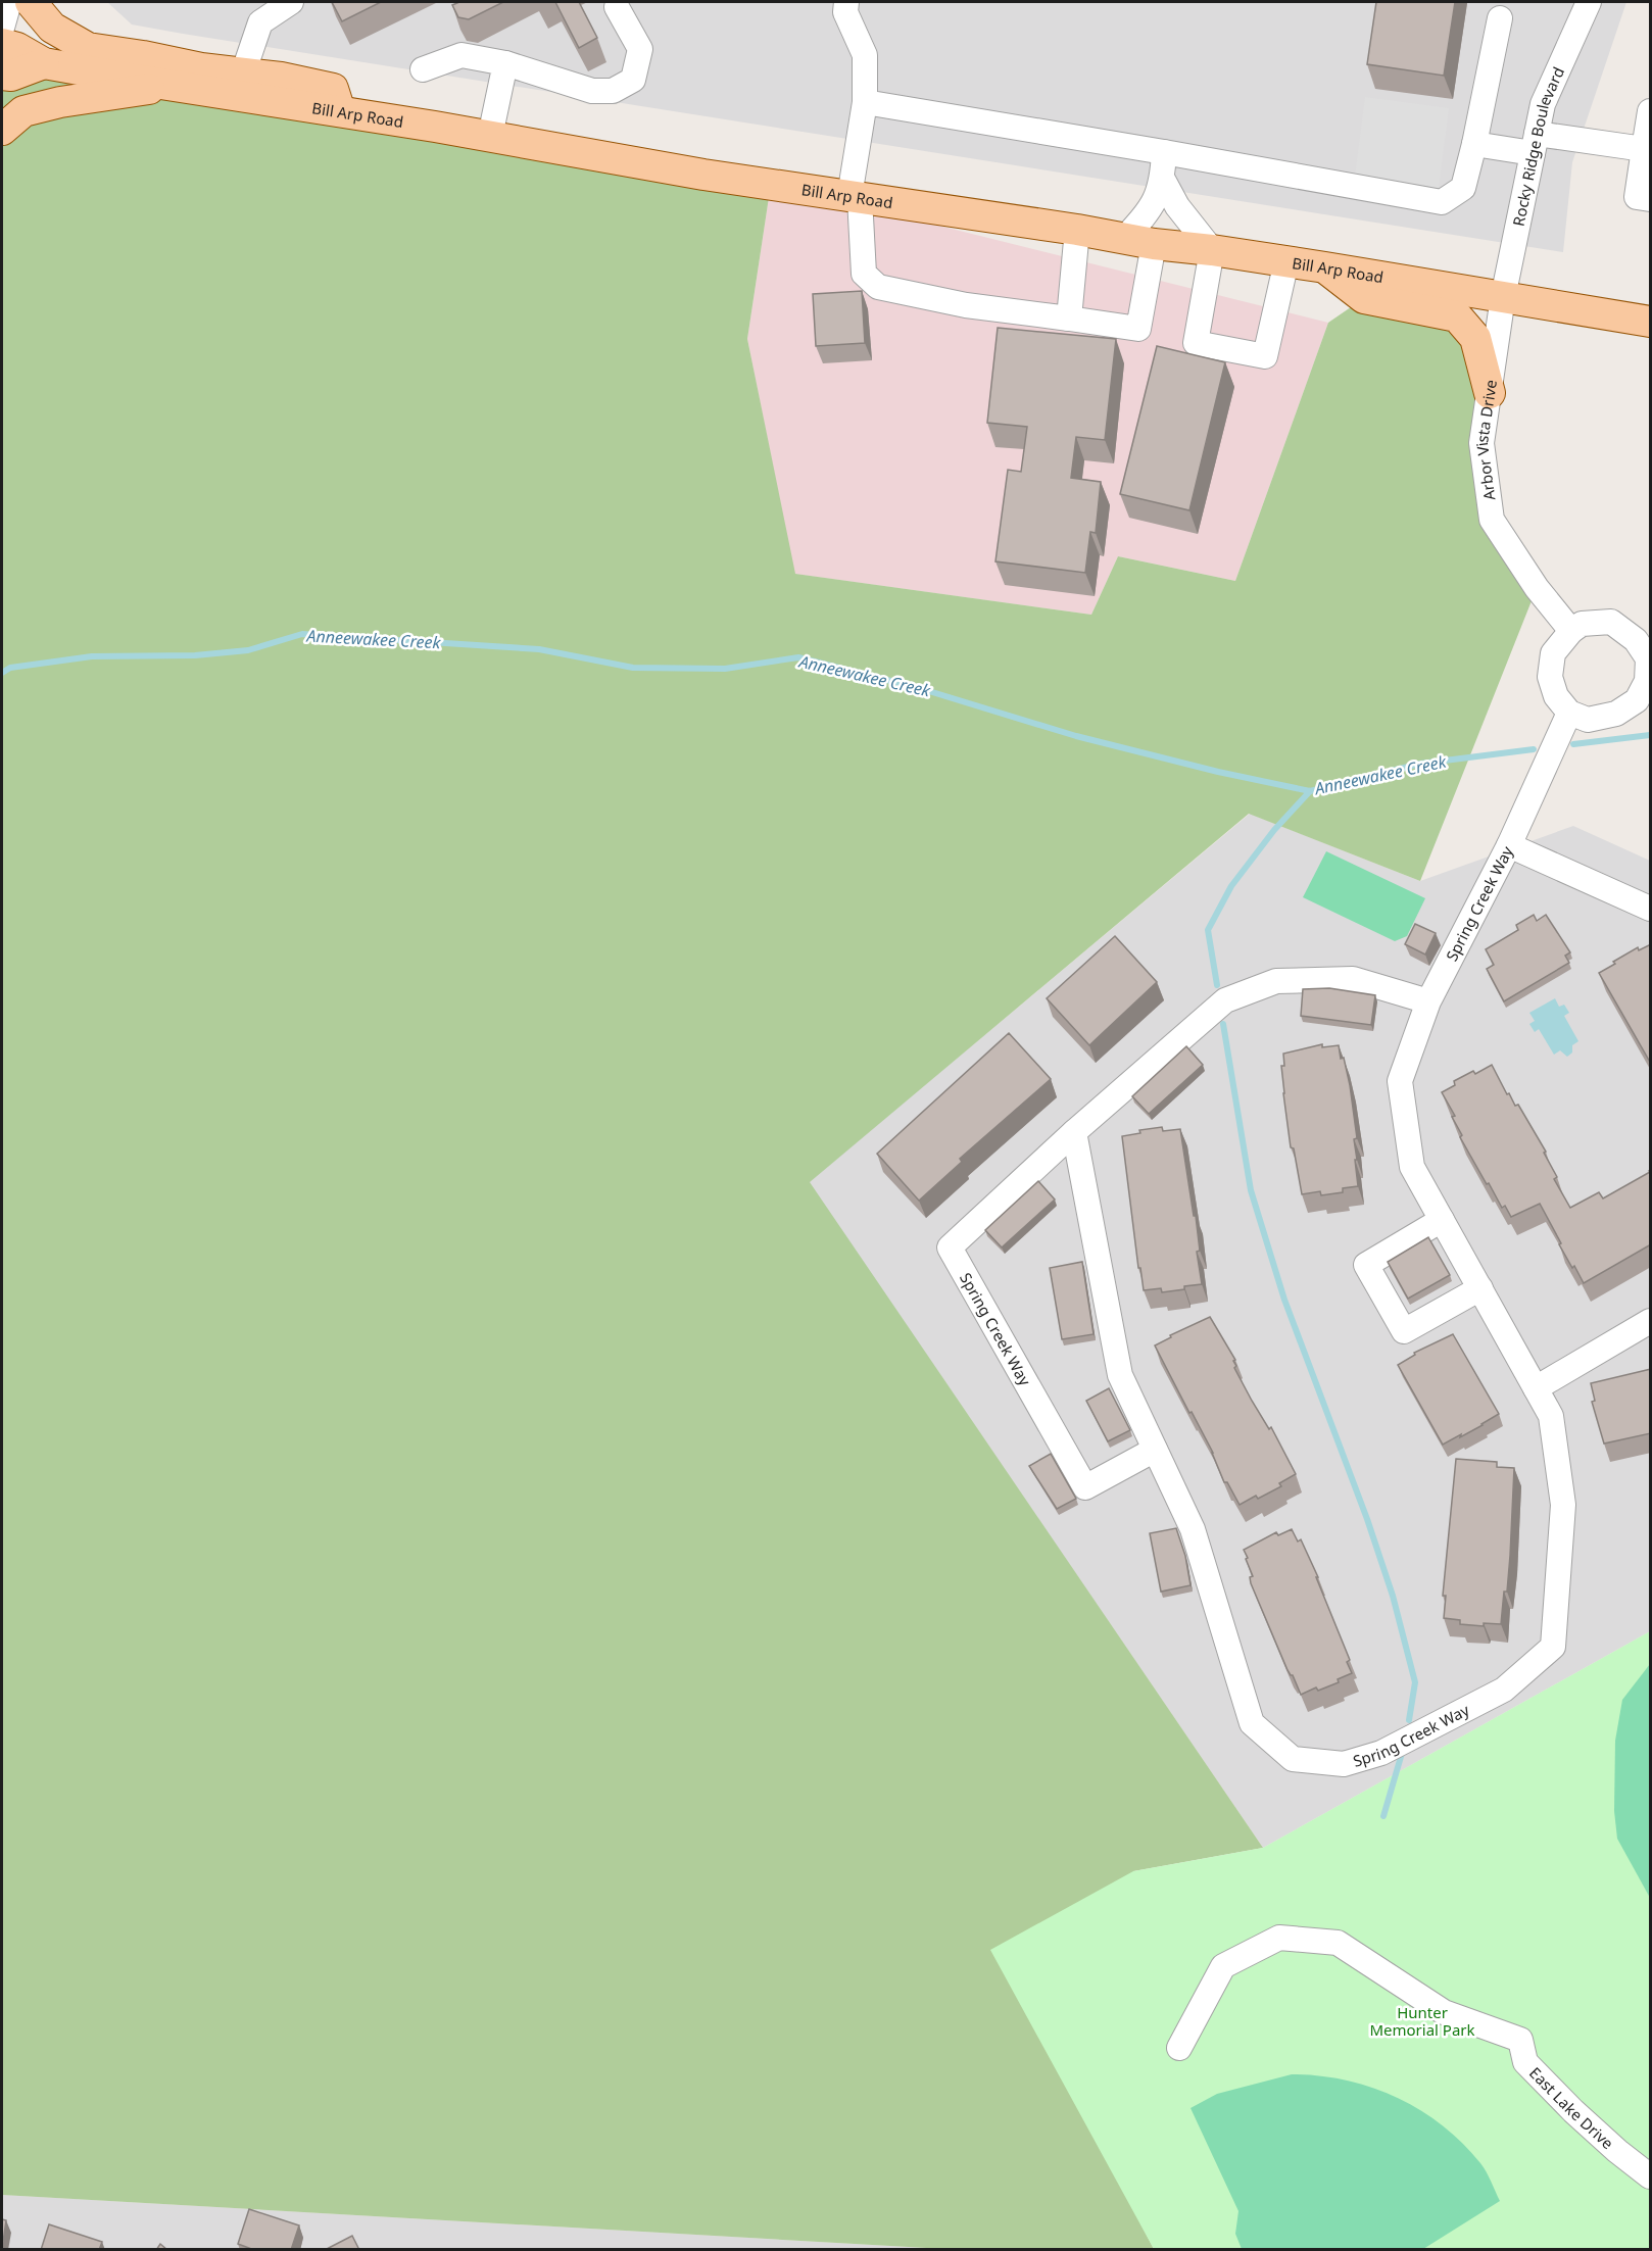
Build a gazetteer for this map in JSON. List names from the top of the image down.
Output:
{
  "streets": {
    "main road": ["Bill Arp Road"],
    "street": [
      "Rocky Ridge Boulevard",
      "Arbor Vista Drive",
      "Spring Creek Way",
      "East Lake Drive"
    ]
  },
  "crossings": [
    ["Bill Arp Road", "Rocky Ridge Boulevard"],
    ["Bill Arp Road", "Arbor Vista Drive"],
    ["Rocky Ridge Boulevard", "Arbor Vista Drive"]
  ],
  "water": ["Anneewakee Creek"],
  "parks": ["Hunter Memorial Park"]
}
